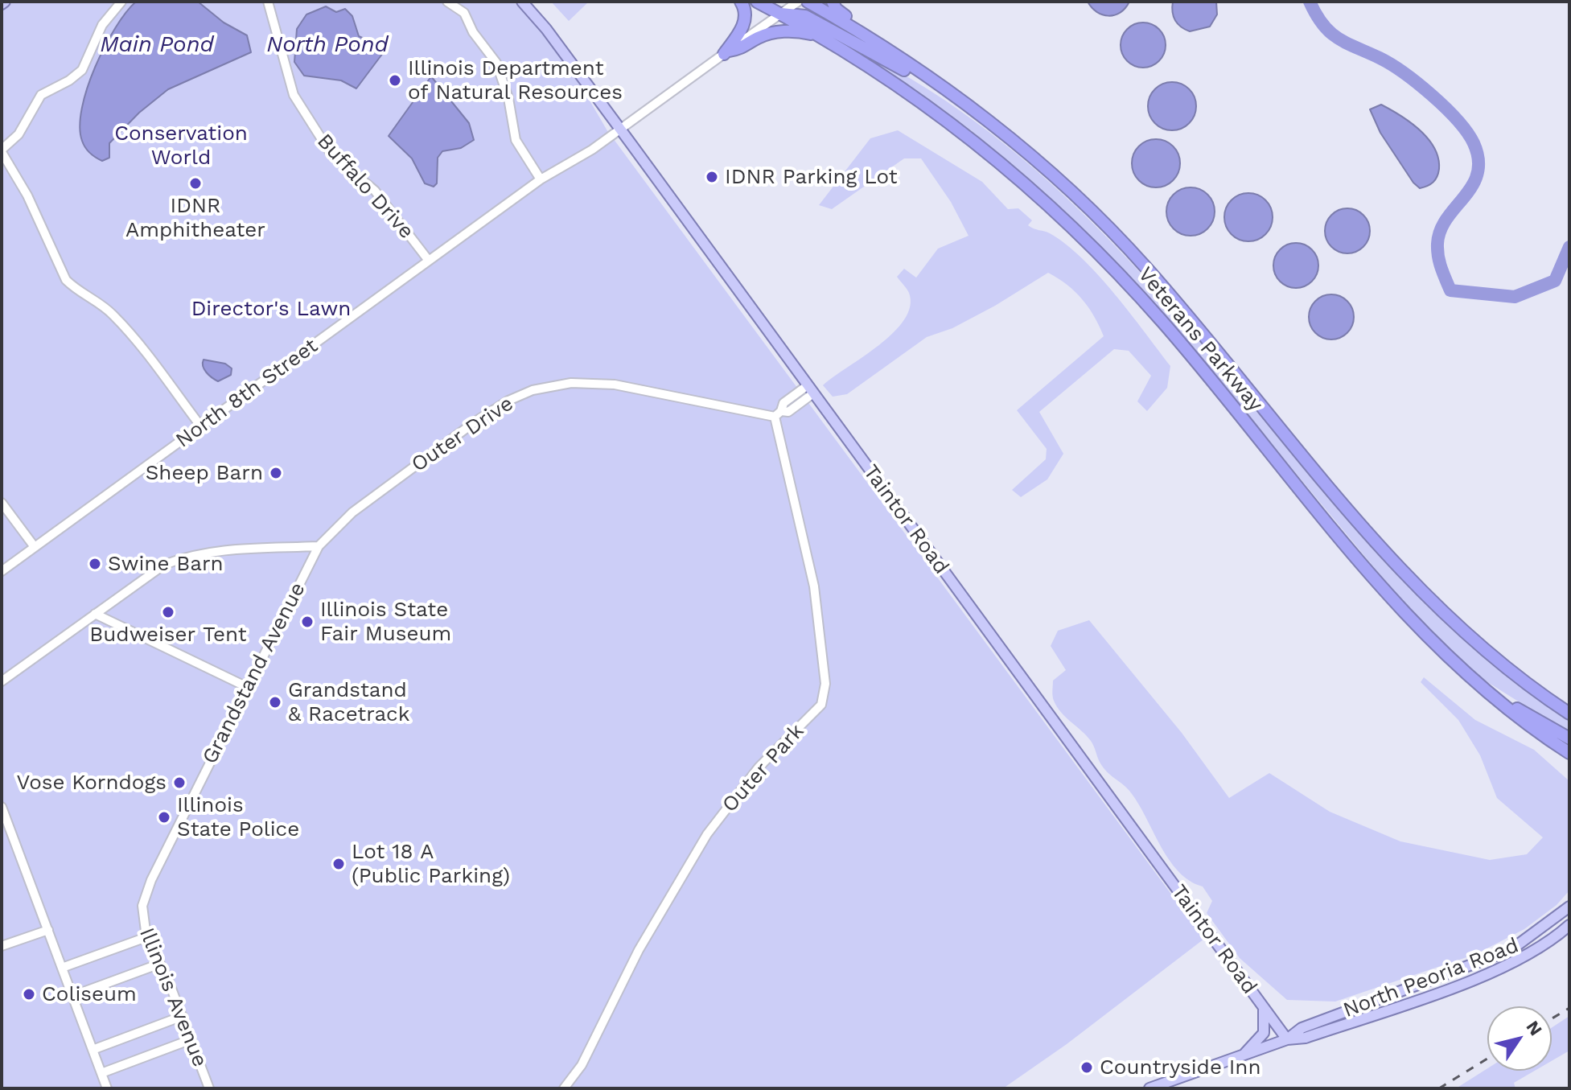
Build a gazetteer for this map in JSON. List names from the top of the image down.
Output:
{
  "streets": {
    "highway": ["Veterans Parkway"],
    "main road": ["Taintor Road", "North Peoria Road"],
    "street": [
      "Buffalo Drive",
      "North 8th Street",
      "Outer Drive",
      "Grandstand Avenue",
      "Outer Park",
      "Illinois Avenue"
    ]
  },
  "crossings": [
    ["Buffalo Drive", "North 8th Street"],
    ["Veterans Parkway", "North 8th Street"],
    ["North 8th Street", "Taintor Road"],
    ["Outer Drive", "Grandstand Avenue"],
    ["Outer Drive", "Outer Park"],
    ["Taintor Road", "North Peoria Road"],
    ["Grandstand Avenue", "Illinois Avenue"]
  ],
  "water": ["Main Pond", "North Pond"],
  "parks": ["Conservation World", "Director's Lawn"],
  "places": [
    "Illinois Department of Natural Resources",
    "IDNR Parking Lot",
    "IDNR Amphitheater",
    "Sheep Barn",
    "Swine Barn",
    "Budweiser Tent",
    "Illinois State Fair Museum",
    "Grandstand & Racetrack",
    "Vose Korndogs",
    "Illinois State Police",
    "Lot 18 A (Public Parking)",
    "Coliseum",
    "Countryside Inn"
  ],
  "north": "top right"
}
